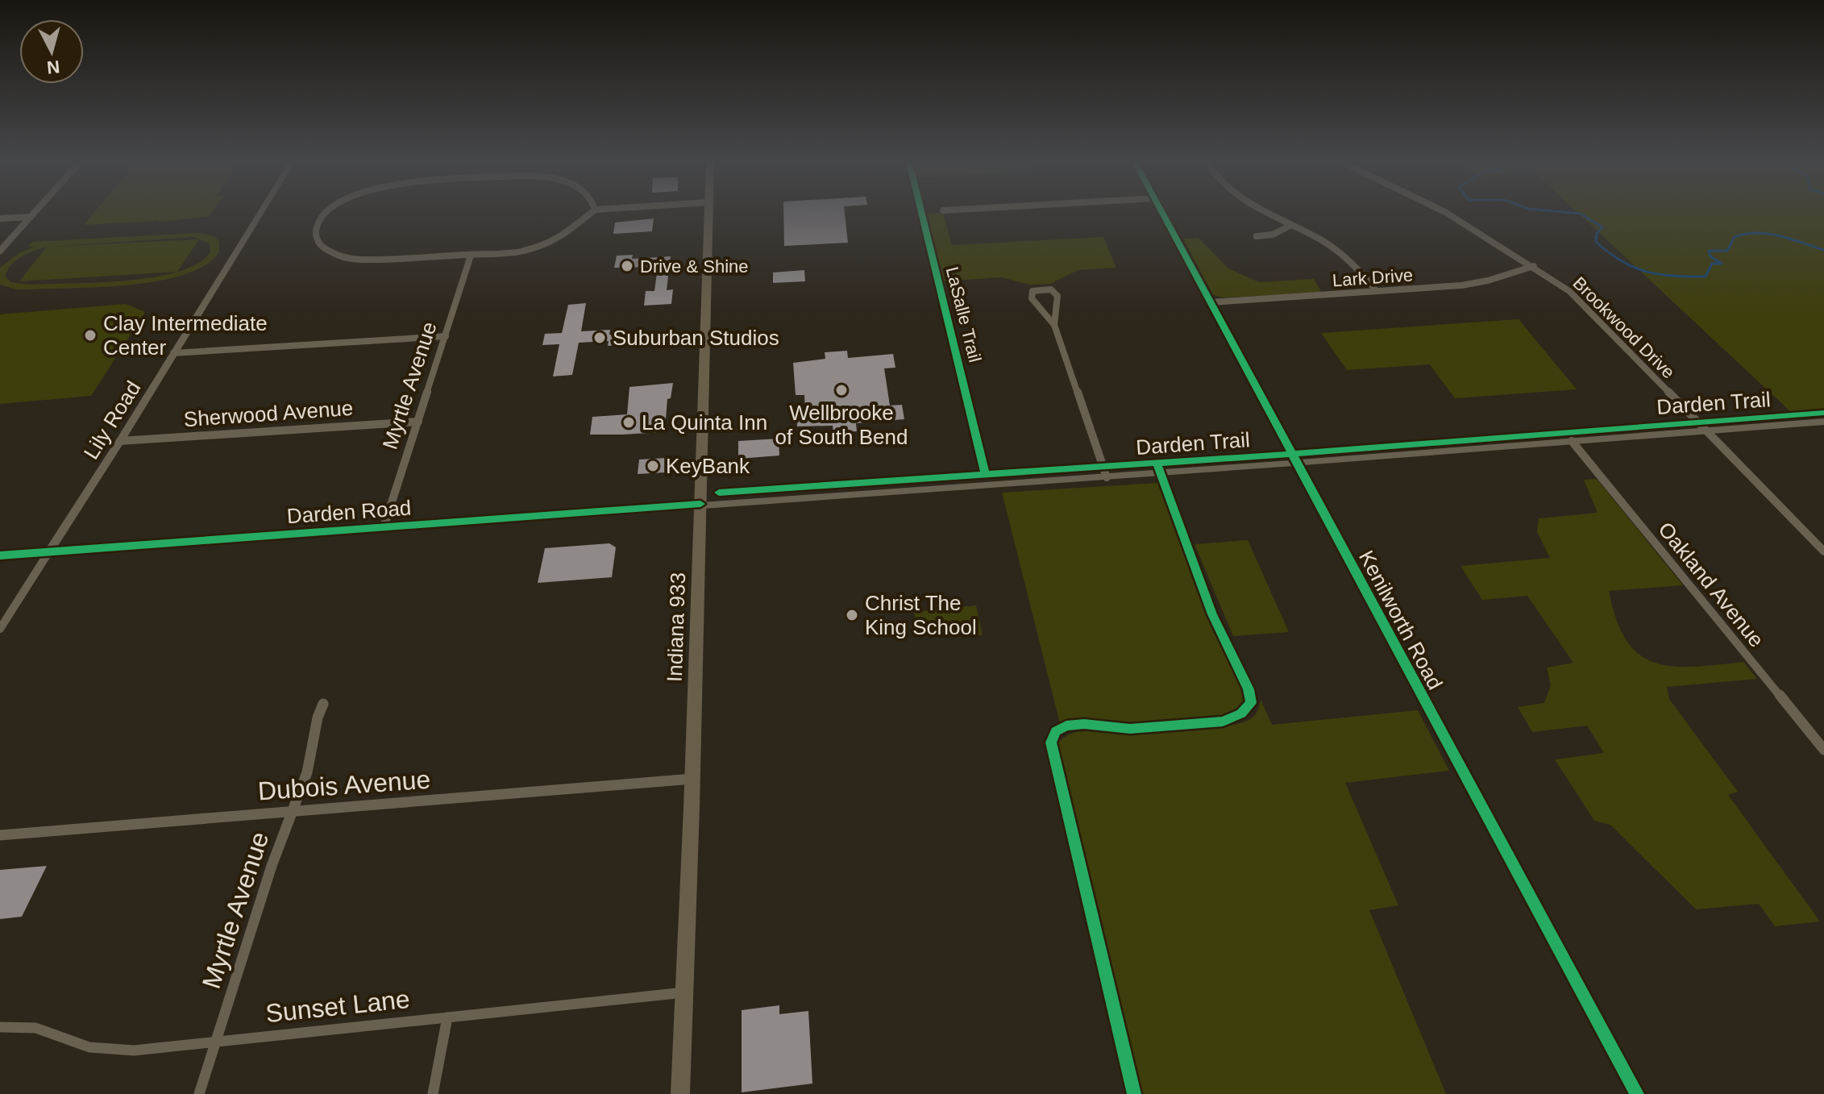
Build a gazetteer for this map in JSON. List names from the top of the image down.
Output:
{
  "streets": {
    "main road": ["Indiana 933"],
    "street": [
      "Lark Drive",
      "Brookwood Drive",
      "Myrtle Avenue",
      "Sherwood Avenue",
      "Lily Road",
      "Darden Road",
      "Oakland Avenue",
      "Kenilworth Road",
      "Dubois Avenue",
      "Sunset Lane"
    ],
    "cycle path": ["LaSalle Trail", "Darden Trail"]
  },
  "crossings": [
    ["Lark Drive", "Brookwood Drive"],
    ["Lark Drive", "Kenilworth Road"],
    ["Brookwood Drive", "Darden Road"],
    ["Myrtle Avenue", "Sherwood Avenue"],
    ["Myrtle Avenue", "Darden Road"],
    ["Myrtle Avenue", "Dubois Avenue"],
    ["Myrtle Avenue", "Sunset Lane"],
    ["Sherwood Avenue", "Lily Road"],
    ["Lily Road", "Darden Road"],
    ["Darden Road", "Oakland Avenue"],
    ["Darden Road", "Kenilworth Road"],
    ["Darden Road", "Indiana 933"],
    ["Indiana 933", "Dubois Avenue"],
    ["Indiana 933", "Sunset Lane"]
  ],
  "places": [
    "Drive & Shine",
    "Clay Intermediate Center",
    "Suburban Studios",
    "Wellbrooke of South Bend",
    "La Quinta Inn",
    "KeyBank",
    "Christ The King School"
  ],
  "north": "bottom"
}
